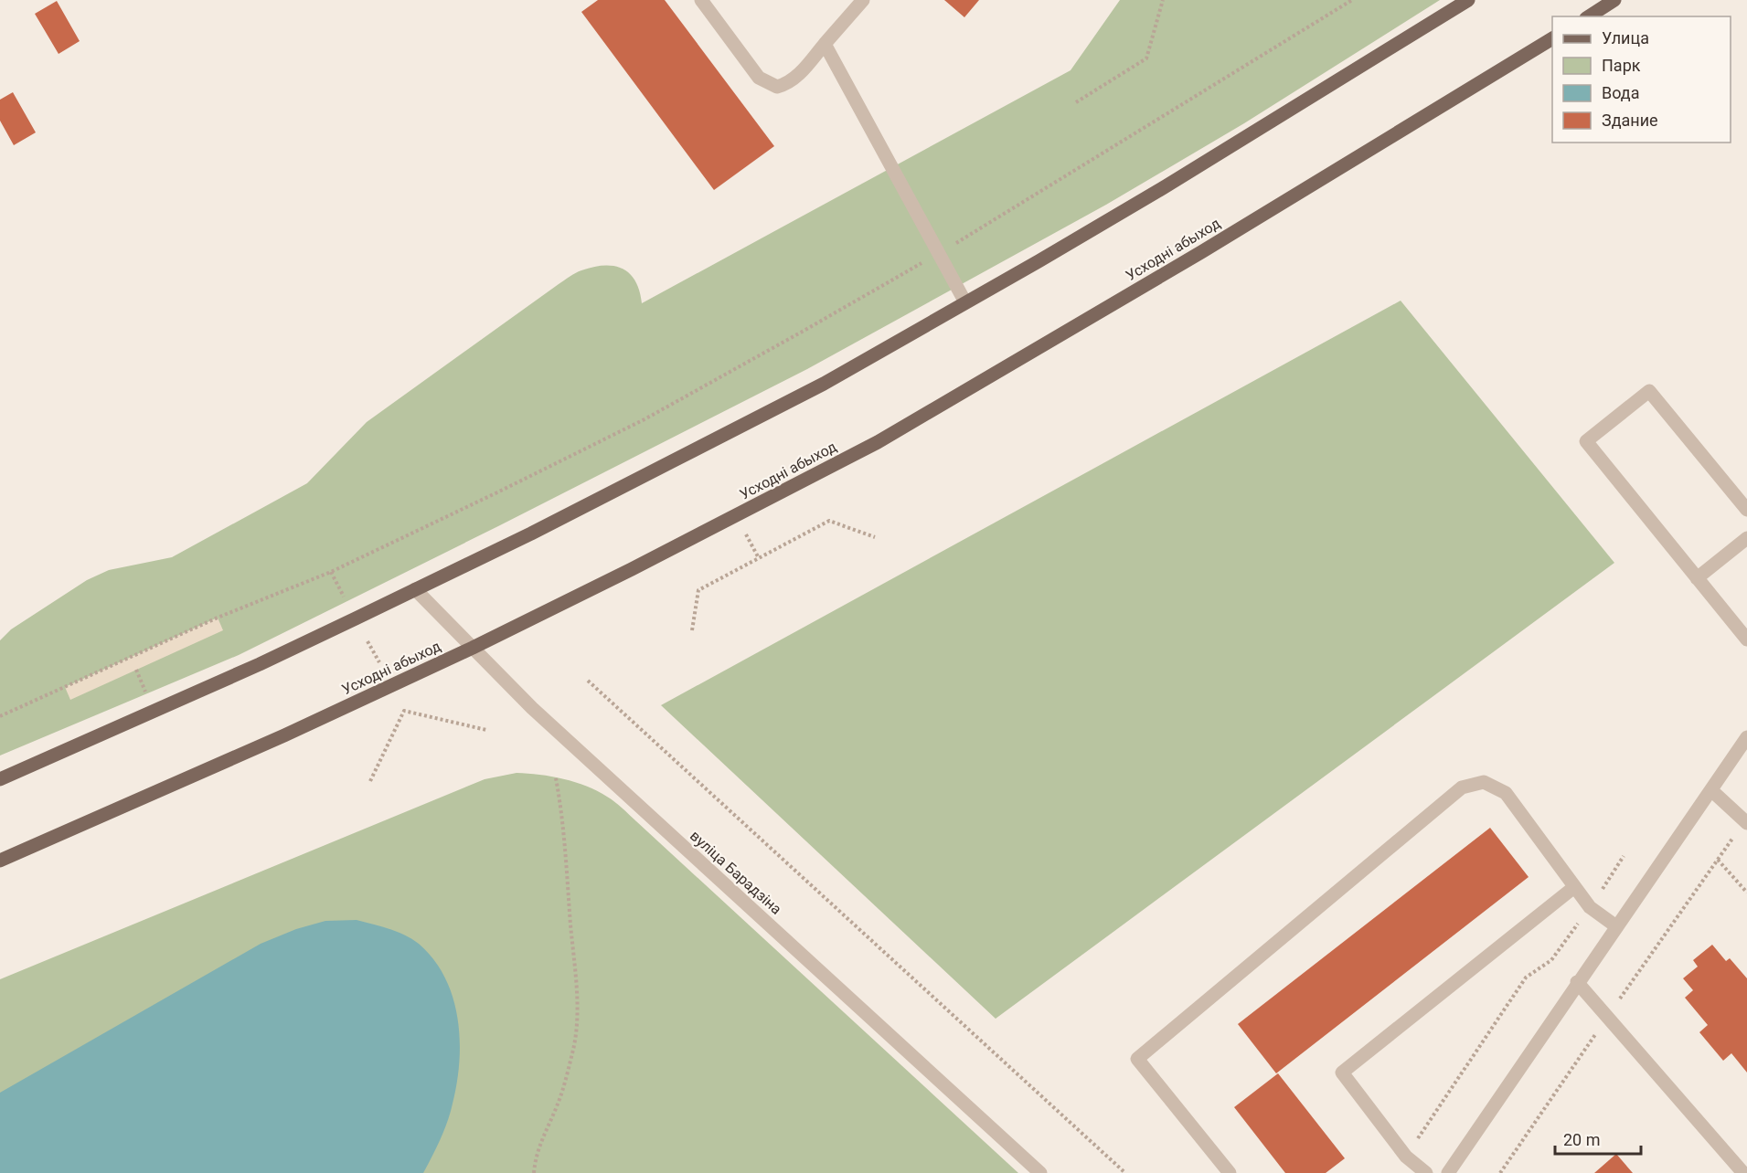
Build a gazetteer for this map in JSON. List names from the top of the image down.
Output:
{
  "streets": {
    "main road": ["Усходні абыход"],
    "street": ["вуліца Барадзіна"]
  },
  "crossings": [
    ["Усходні абыход", "вуліца Барадзіна"]
  ],
  "legend": [
    "Улица",
    "Парк",
    "Вода",
    "Здание"
  ],
  "scale_bar": "20 m"
}
